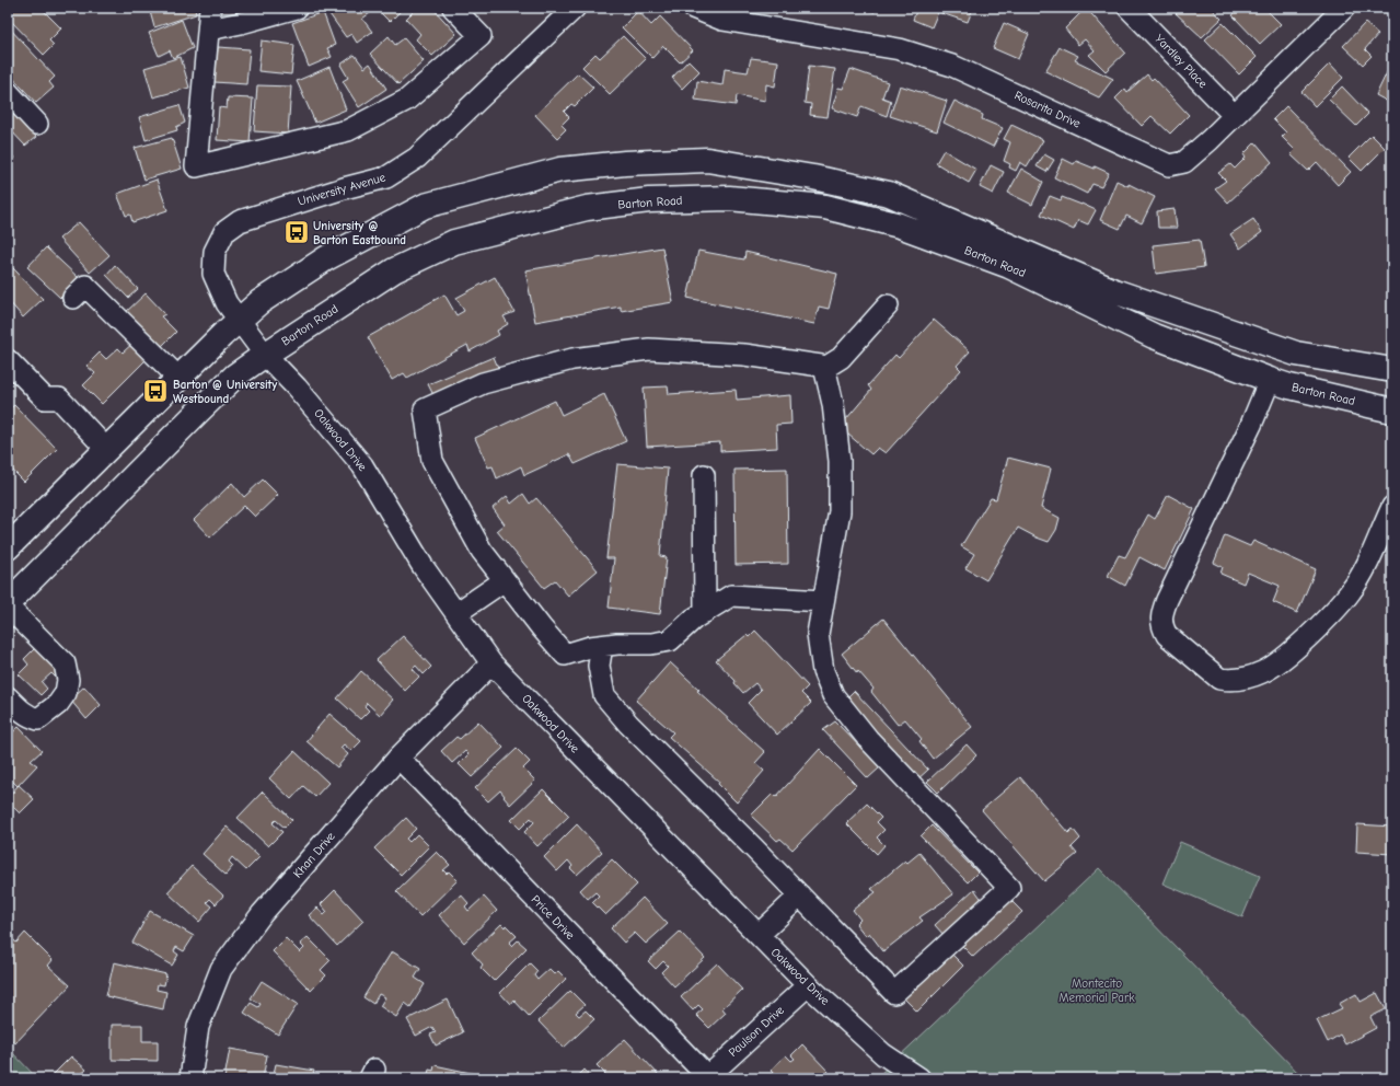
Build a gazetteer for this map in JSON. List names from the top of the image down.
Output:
{
  "streets": {
    "main road": ["Barton Road"],
    "street": [
      "Yardley Place",
      "Rosarita Drive",
      "University Avenue",
      "Oakwood Drive",
      "Khan Drive",
      "Price Drive",
      "Paulson Drive"
    ]
  },
  "crossings": [
    ["Yardley Place", "Rosarita Drive"],
    ["University Avenue", "Barton Road"],
    ["University Avenue", "Oakwood Drive"],
    ["Barton Road", "Oakwood Drive"],
    ["Oakwood Drive", "Khan Drive"],
    ["Oakwood Drive", "Paulson Drive"],
    ["Khan Drive", "Price Drive"],
    ["Price Drive", "Paulson Drive"]
  ],
  "parks": ["Montecito Memorial Park"],
  "places": {
    "bus stop": ["University @ Barton Eastbound", "Barton @ University Westbound"]
  }
}
